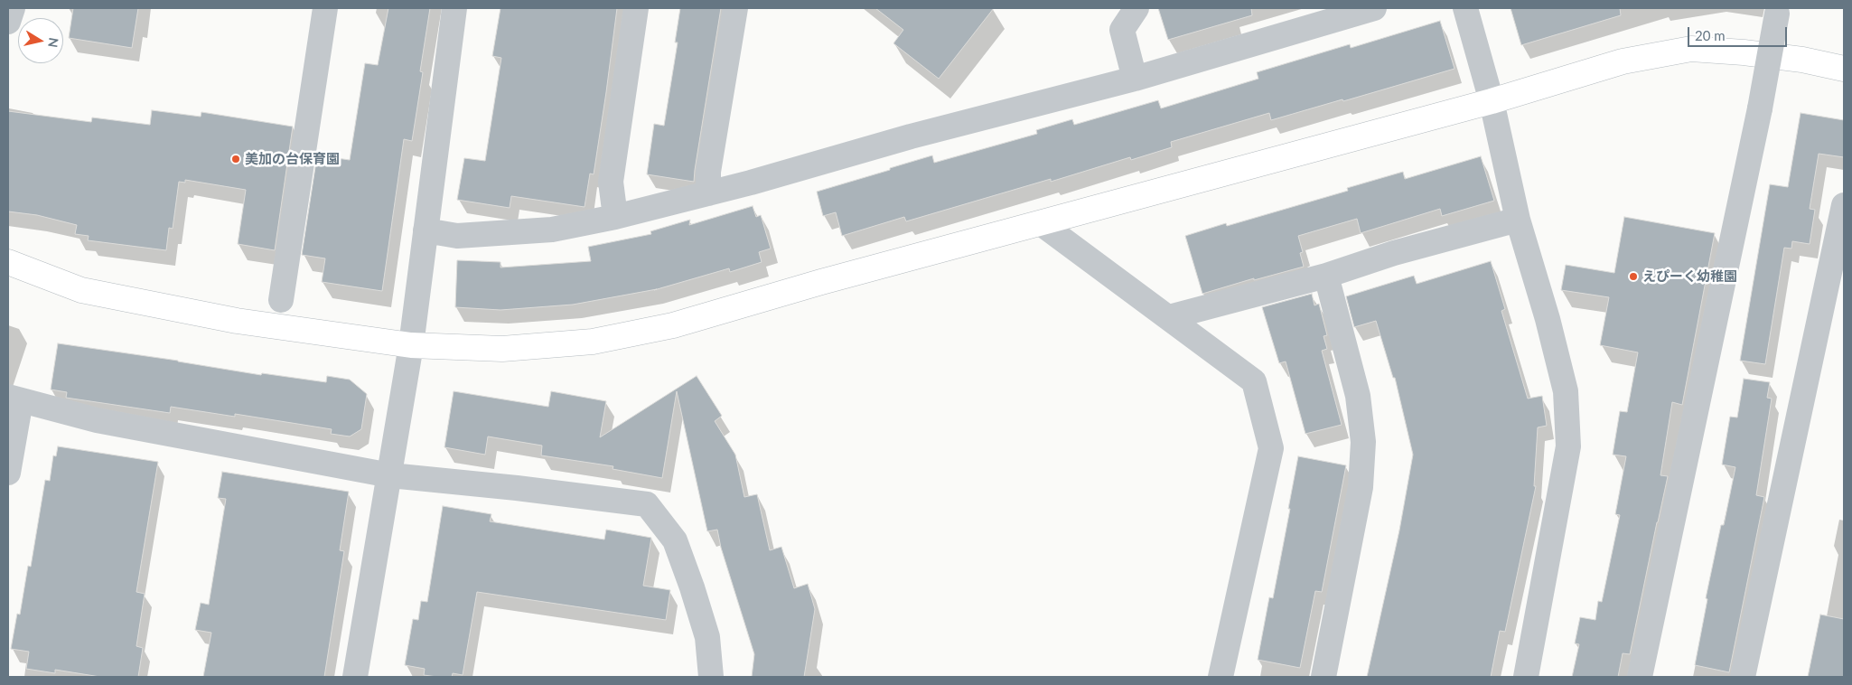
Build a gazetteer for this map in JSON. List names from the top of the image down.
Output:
{
  "places": ["美加の台保育園", "えぴーく幼稚園"],
  "scale_bar": "20 m",
  "north": "right"
}
